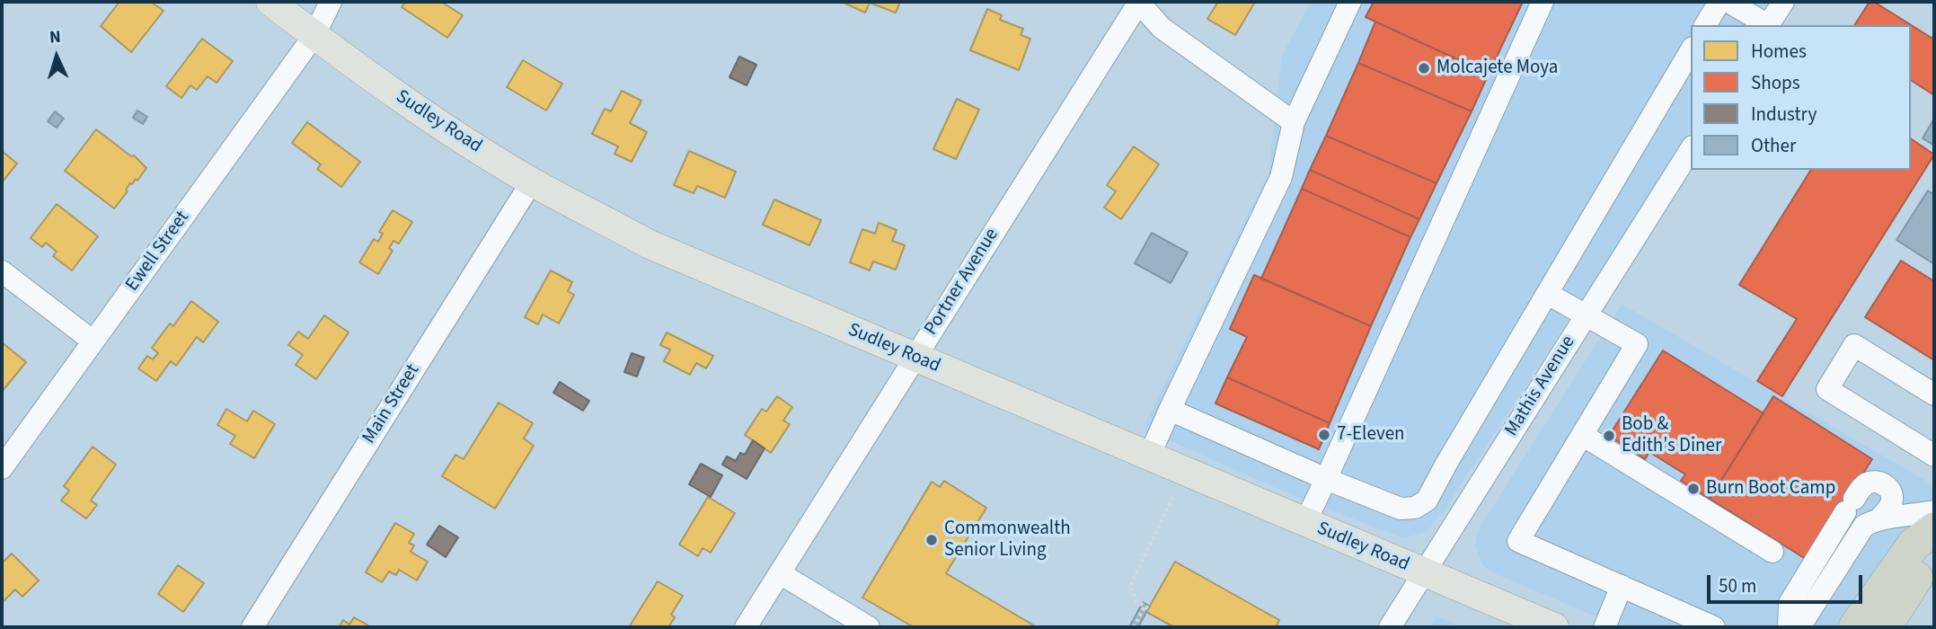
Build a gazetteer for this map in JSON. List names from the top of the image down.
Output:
{
  "streets": {
    "main road": ["Sudley Road"],
    "street": [
      "Ewell Street",
      "Portner Avenue",
      "Mathis Avenue",
      "Main Street"
    ]
  },
  "crossings": [
    ["Sudley Road", "Ewell Street"],
    ["Sudley Road", "Portner Avenue"],
    ["Sudley Road", "Mathis Avenue"],
    ["Sudley Road", "Main Street"]
  ],
  "places": [
    "Molcajete Moya",
    "7-Eleven",
    "Bob & Edith's Diner",
    "Burn Boot Camp",
    "Commonwealth Senior Living"
  ],
  "legend": [
    "Homes",
    "Shops",
    "Industry",
    "Other"
  ],
  "scale_bar": "50 m",
  "north": "top"
}
